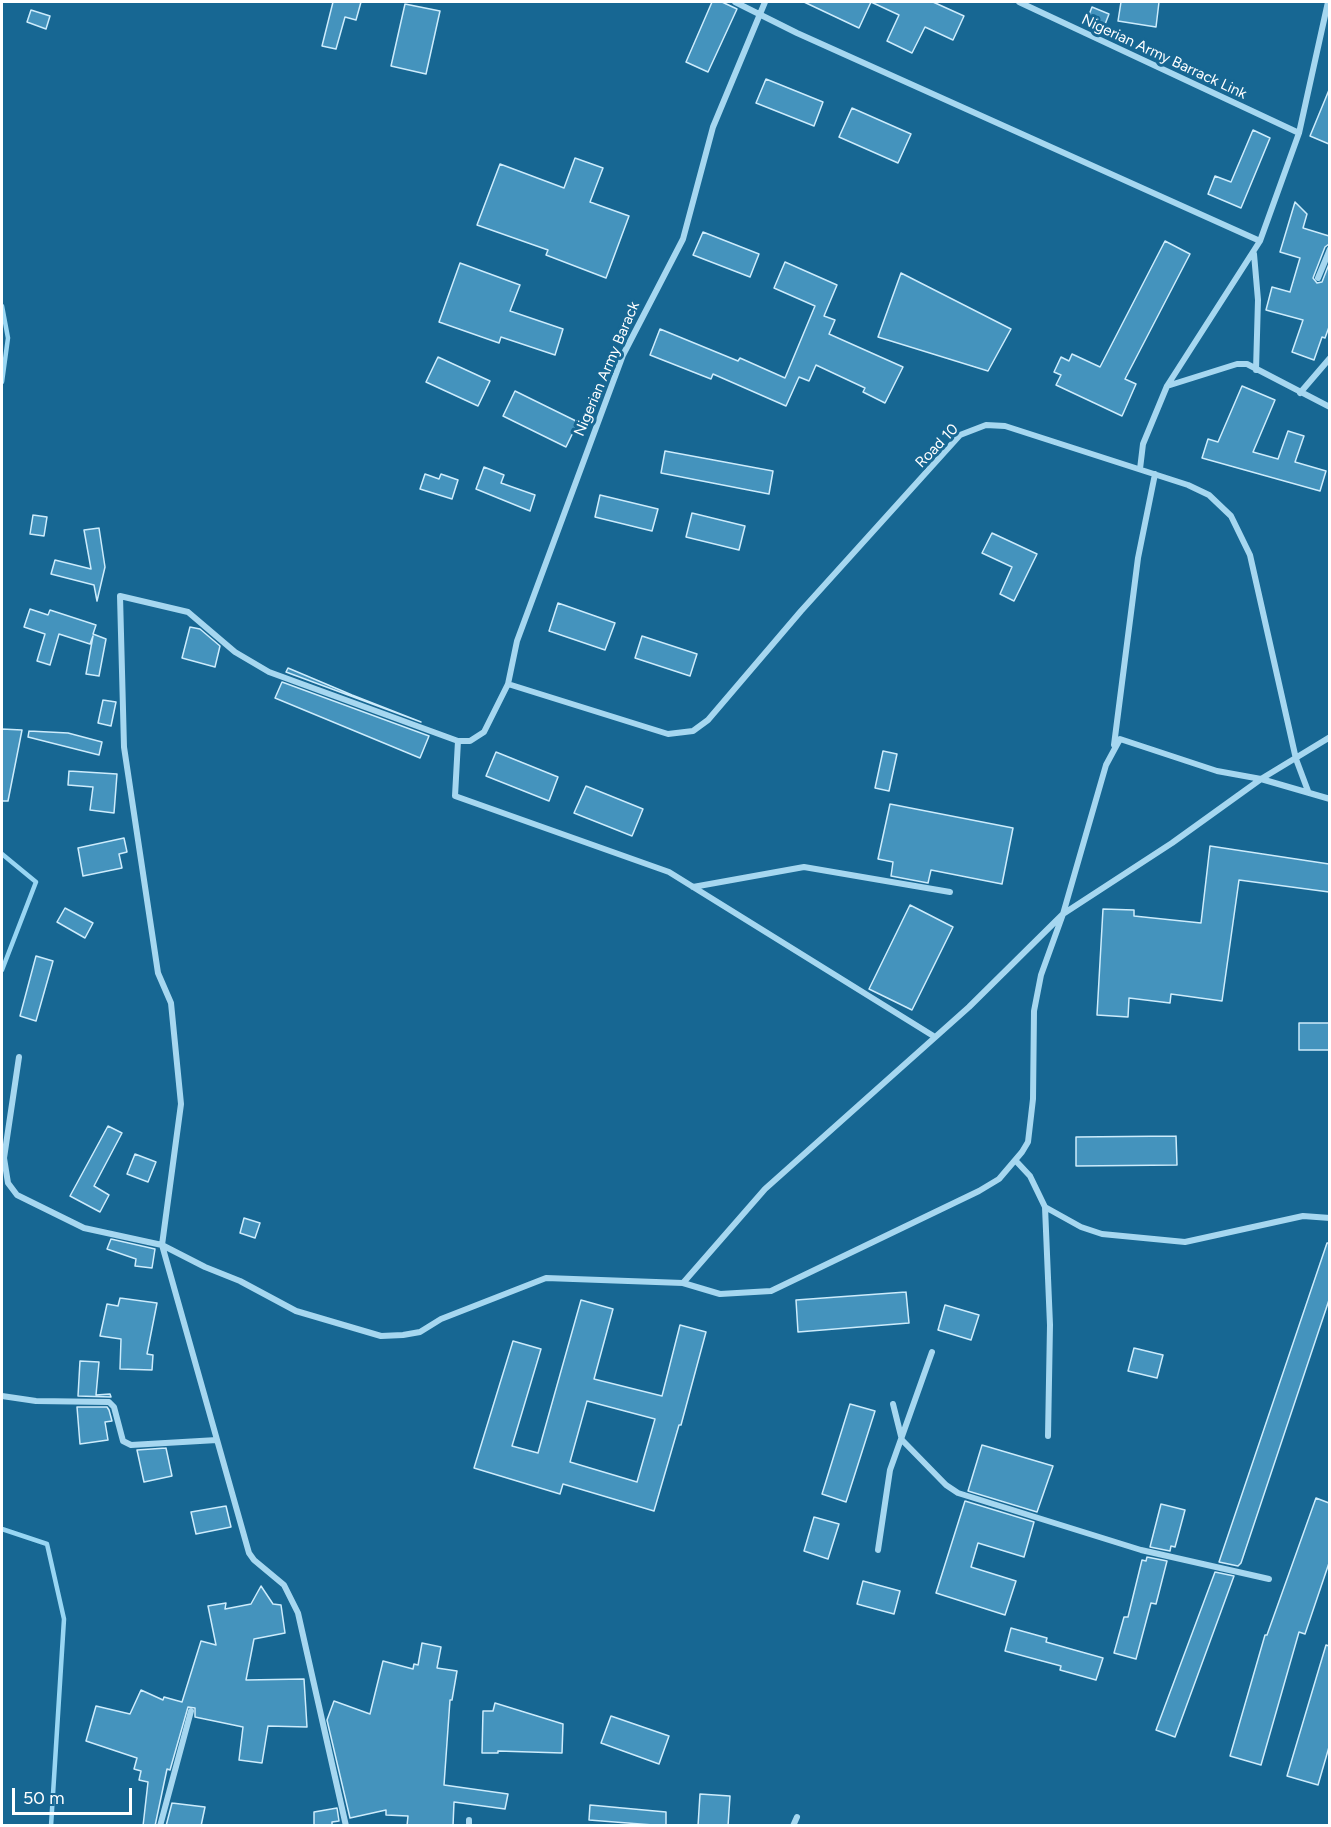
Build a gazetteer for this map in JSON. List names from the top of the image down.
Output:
{
  "streets": {
    "street": ["Nigerian Army Barrack Link", "Nigerian Army Barack", "Road 10"]
  },
  "crossings": [
    ["Nigerian Army Barack", "Road 10"]
  ],
  "scale_bar": "50 m"
}
